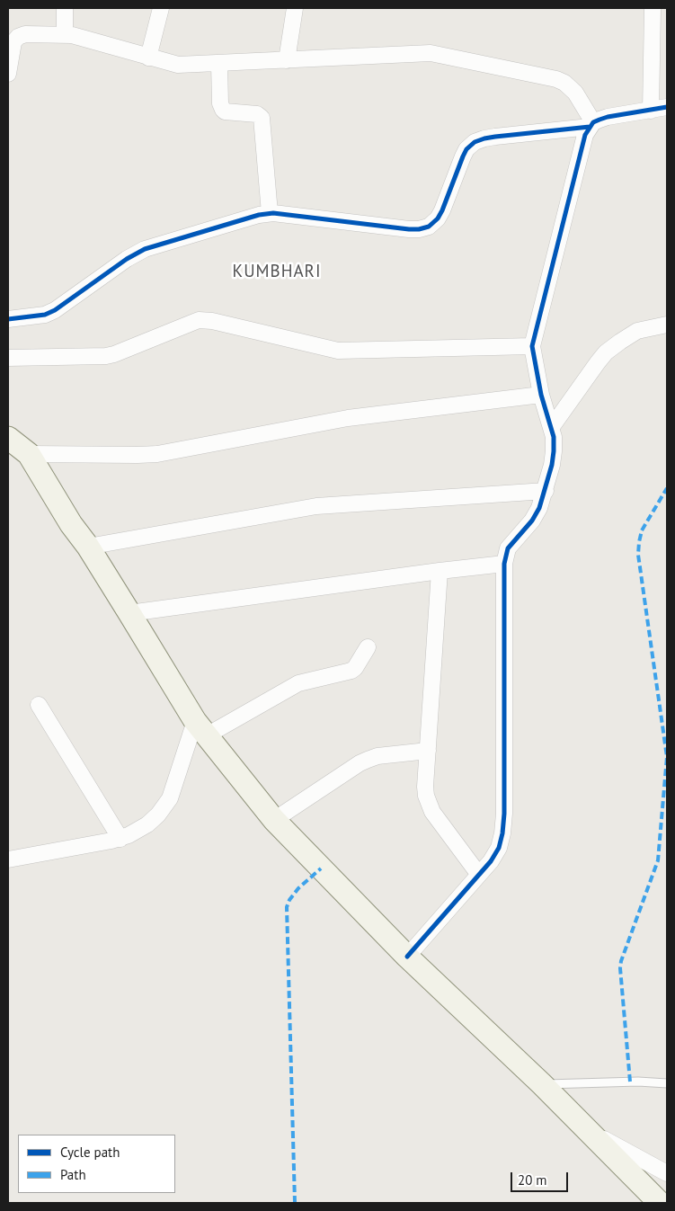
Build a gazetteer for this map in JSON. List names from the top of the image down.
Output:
{
  "districts": ["KUMBHARI"],
  "legend": ["Cycle path", "Path"],
  "scale_bar": "20 m"
}
